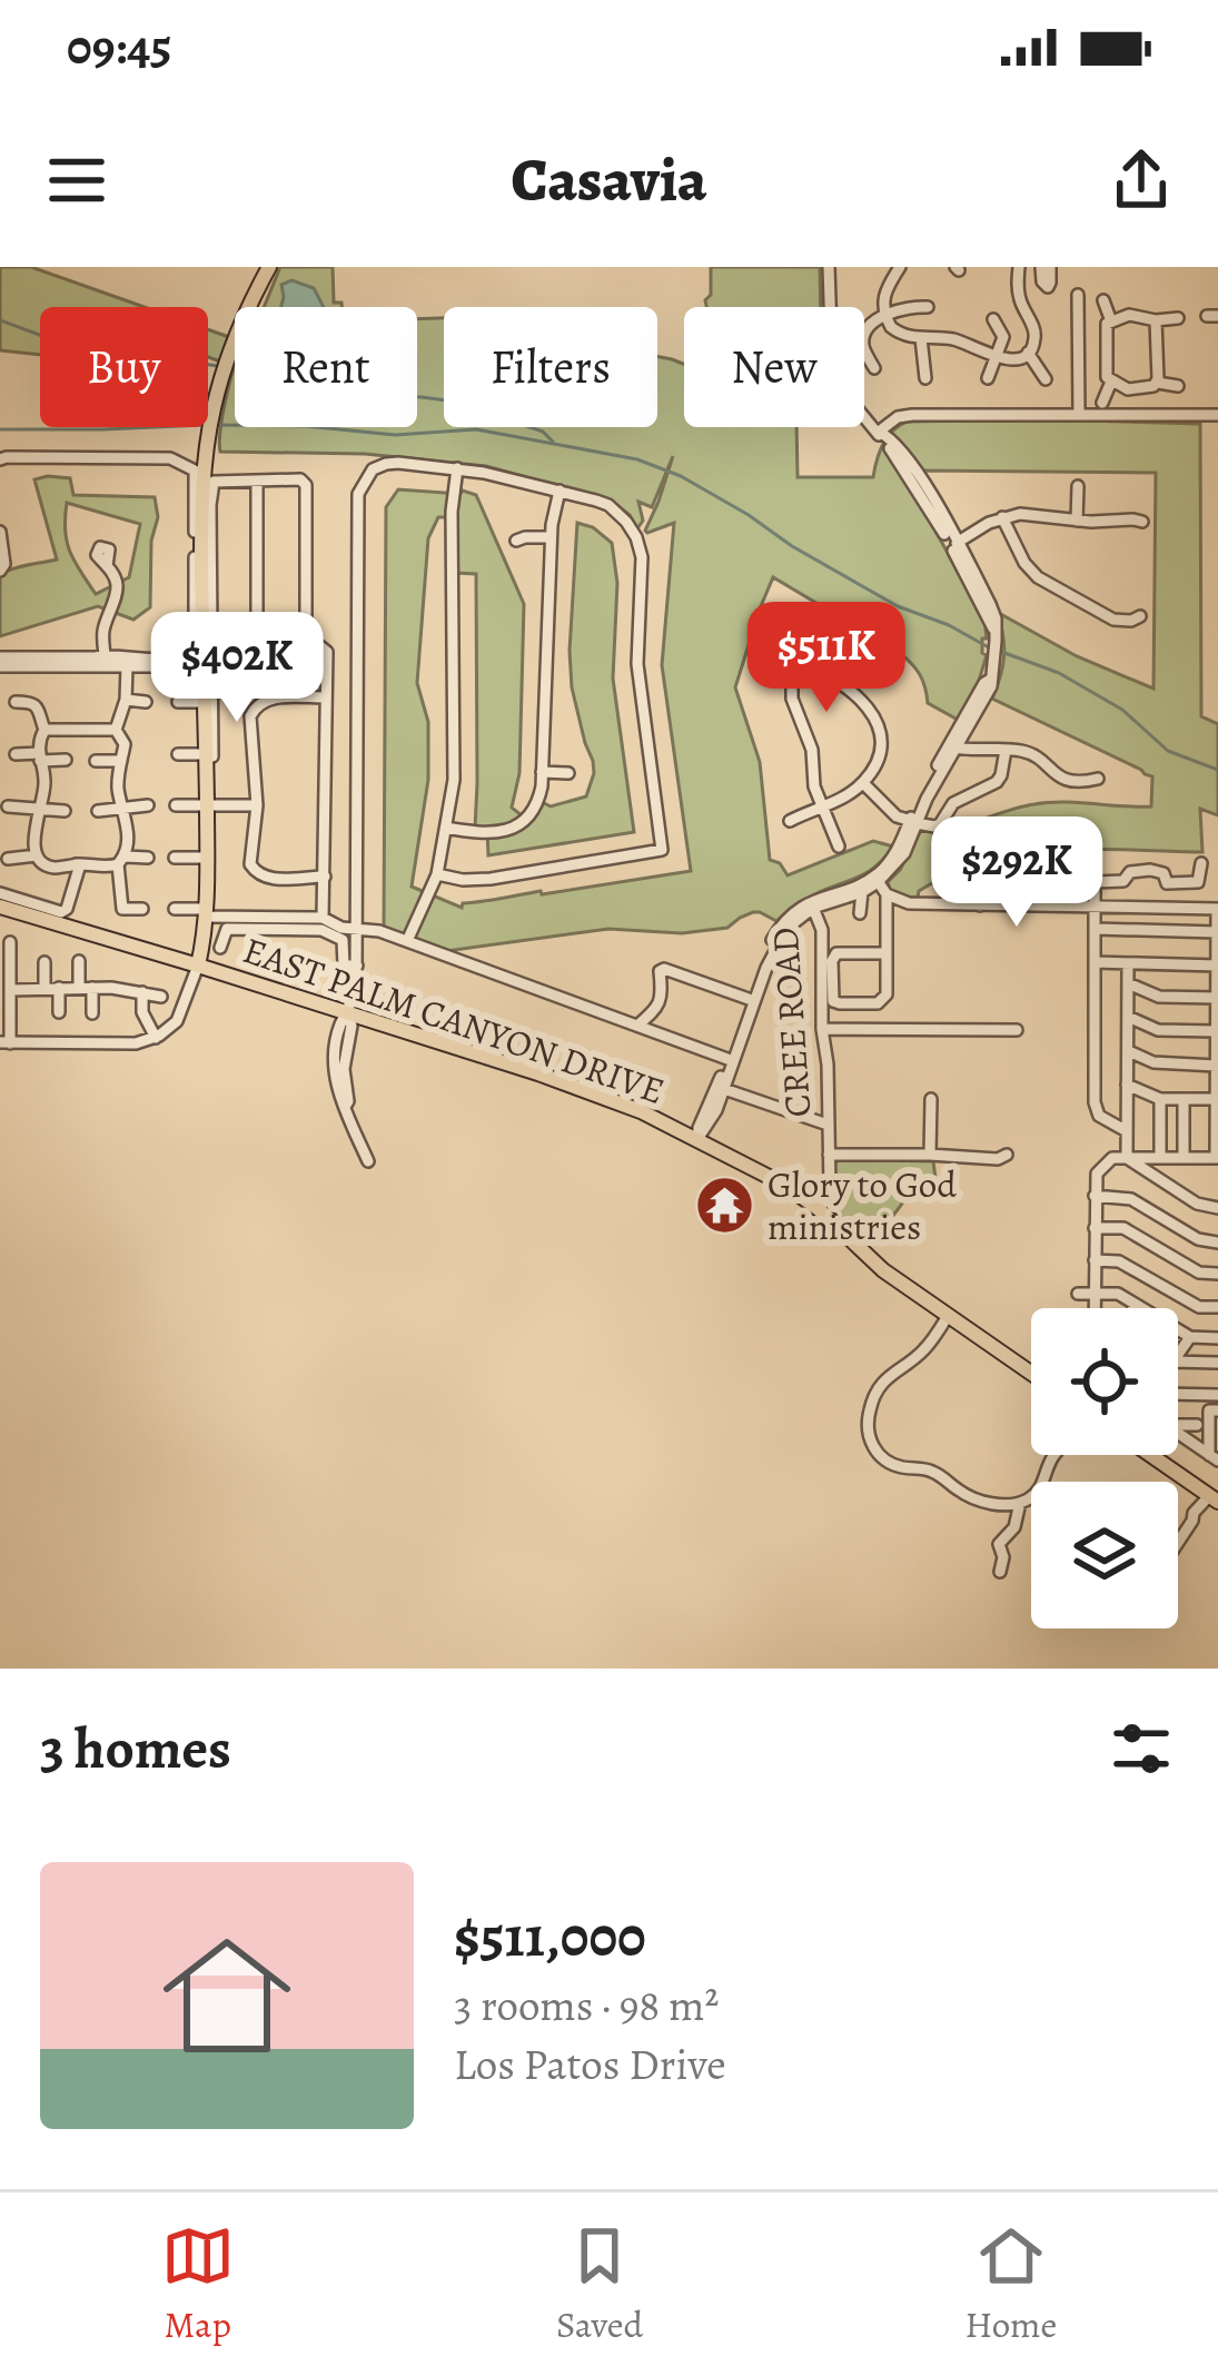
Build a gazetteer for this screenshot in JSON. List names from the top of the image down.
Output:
{
  "streets": {
    "main road": ["EAST PALM CANYON DRIVE"],
    "street": ["CREE ROAD"]
  },
  "crossings": [
    ["EAST PALM CANYON DRIVE", "CREE ROAD"]
  ],
  "places": {
    "temple": ["Glory to God ministries"]
  },
  "page": {
    "status": "09:45",
    "header": "Casavia",
    "chip": [
      "Buy",
      "Rent",
      "Filters",
      "New"
    ],
    "price": ["$511K", "$402K", "$292K"],
    "heading": "3 homes",
    "list": [
      {
        "name": "$511,000",
        "note": "3 rooms · 98 m² · Los Patos Drive"
      }
    ],
    "tabs": ["Map", "Saved", "Home"]
  }
}
